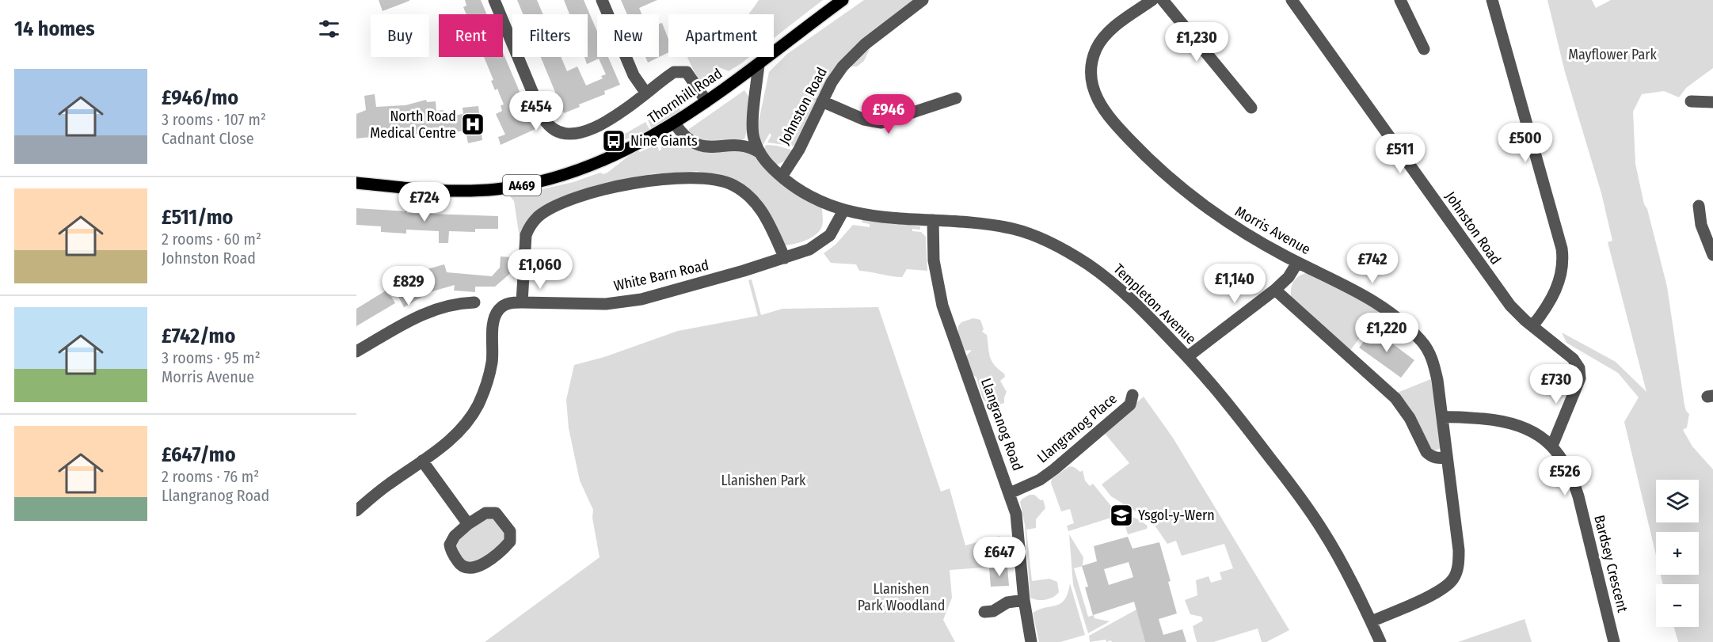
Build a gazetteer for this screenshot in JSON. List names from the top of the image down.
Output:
{
  "streets": {
    "main road": ["Thornhill Road", "A469"],
    "street": [
      "Johnston Road",
      "Morris Avenue",
      "White Barn Road",
      "Templeton Avenue",
      "Llangranog Road",
      "Llangranog Place",
      "Bardsey Crescent"
    ]
  },
  "crossings": [
    ["Thornhill Road", "Templeton Avenue"],
    ["Johnston Road", "Templeton Avenue"],
    ["Johnston Road", "Bardsey Crescent"],
    ["Morris Avenue", "Templeton Avenue"],
    ["Morris Avenue", "Bardsey Crescent"],
    ["White Barn Road", "Templeton Avenue"],
    ["Templeton Avenue", "Llangranog Road"],
    ["Llangranog Road", "Llangranog Place"]
  ],
  "parks": ["Mayflower Park", "Llanishen Park", "Llanishen Park Woodland"],
  "places": {
    "hospital": ["North Road Medical Centre"],
    "bus stop": ["Nine Giants"],
    "school or university": ["Ysgol-y-Wern"]
  },
  "page": {
    "heading": "14 homes",
    "chip": [
      "Buy",
      "Rent",
      "Filters",
      "New",
      "Apartment"
    ],
    "price": [
      "£1,230",
      "£454",
      "£946",
      "£500",
      "£511",
      "£724",
      "£742",
      "£1,060",
      "£1,140",
      "£829",
      "£1,220",
      "£730",
      "£526",
      "£647"
    ],
    "list": [
      {
        "name": "£946/mo",
        "note": "3 rooms · 107 m² · Cadnant Close"
      },
      {
        "name": "£511/mo",
        "note": "2 rooms · 60 m² · Johnston Road"
      },
      {
        "name": "£742/mo",
        "note": "3 rooms · 95 m² · Morris Avenue"
      },
      {
        "name": "£647/mo",
        "note": "2 rooms · 76 m² · Llangranog Road"
      }
    ],
    "map_buttons": ["+", "−"]
  }
}
